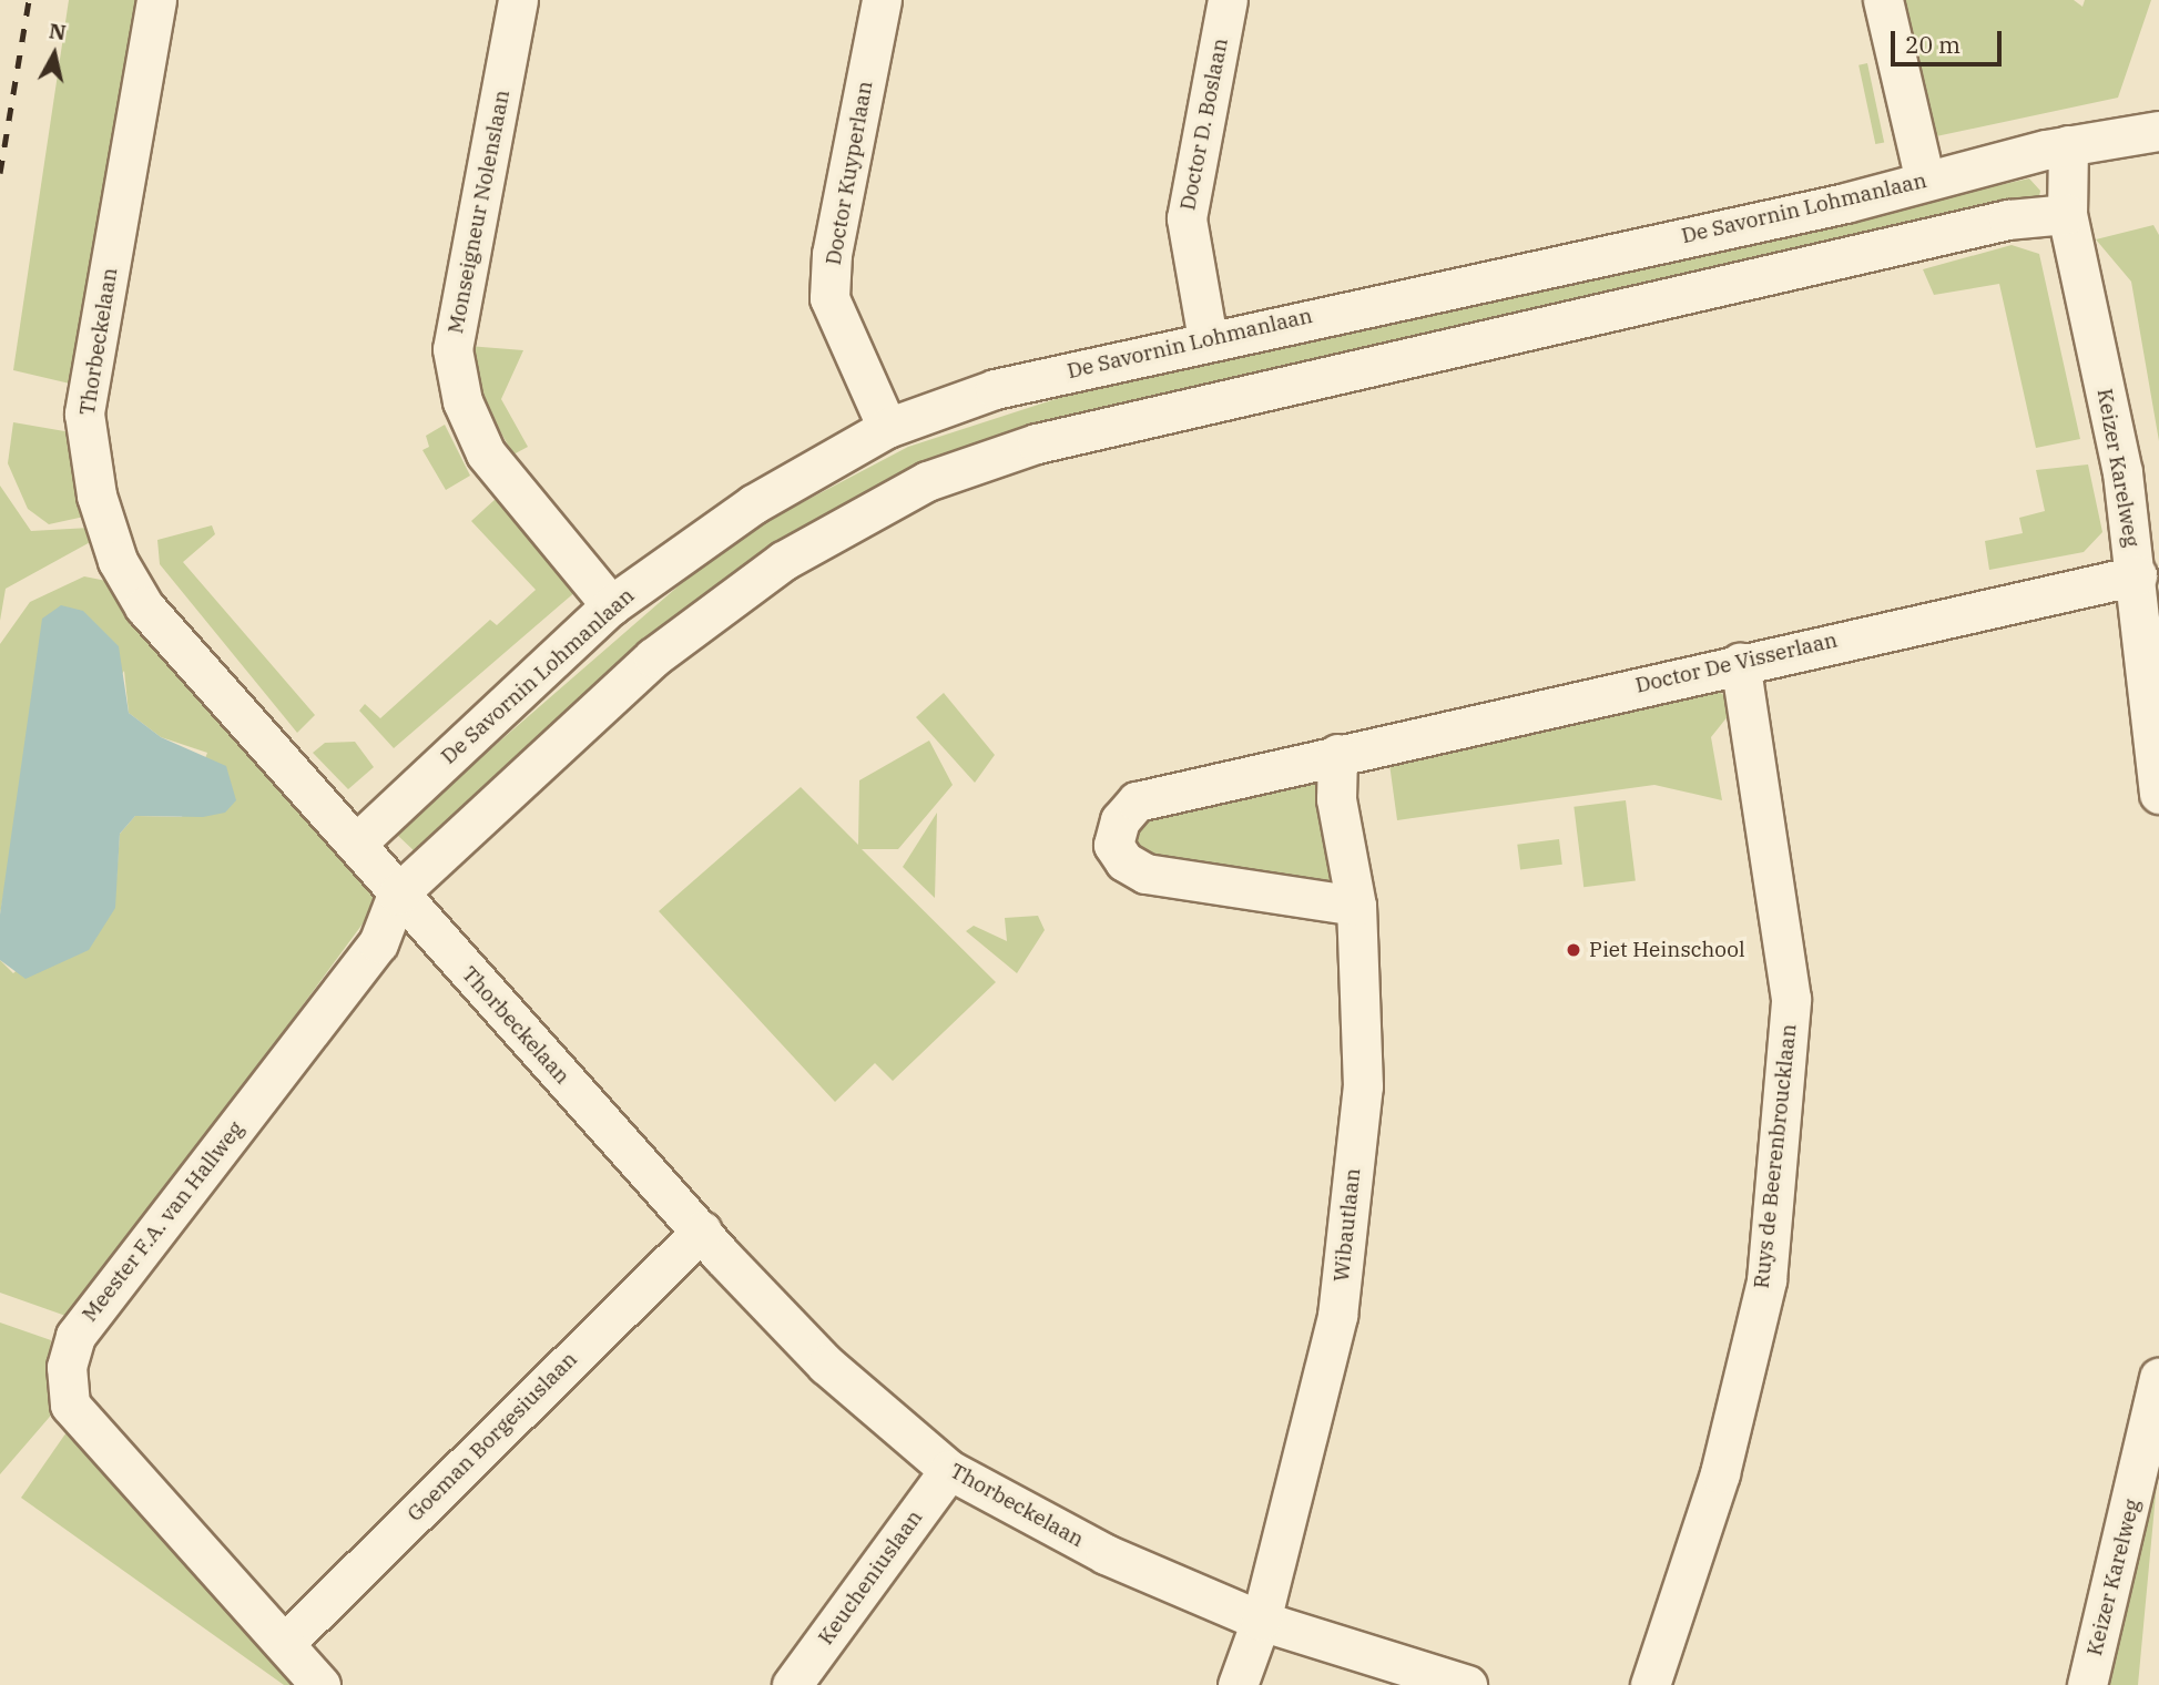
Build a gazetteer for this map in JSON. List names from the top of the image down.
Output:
{
  "streets": {
    "street": [
      "Doctor D. Boslaan",
      "Doctor Kuyperlaan",
      "De Savornin Lohmanlaan",
      "Monseigneur Nolenslaan",
      "Thorbeckelaan",
      "Keizer Karelweg",
      "Doctor De Visserlaan",
      "Ruys de Beerenbroucklaan",
      "Meester F.A. van Hallweg",
      "Wibautlaan",
      "Goeman Borgesiuslaan",
      "Keucheniuslaan"
    ]
  },
  "crossings": [
    ["Doctor D. Boslaan", "De Savornin Lohmanlaan"],
    ["Doctor Kuyperlaan", "De Savornin Lohmanlaan"],
    ["De Savornin Lohmanlaan", "Monseigneur Nolenslaan"],
    ["De Savornin Lohmanlaan", "Thorbeckelaan"],
    ["De Savornin Lohmanlaan", "Keizer Karelweg"],
    ["Thorbeckelaan", "Meester F.A. van Hallweg"],
    ["Thorbeckelaan", "Wibautlaan"],
    ["Thorbeckelaan", "Goeman Borgesiuslaan"],
    ["Thorbeckelaan", "Keucheniuslaan"],
    ["Keizer Karelweg", "Doctor De Visserlaan"],
    ["Doctor De Visserlaan", "Ruys de Beerenbroucklaan"],
    ["Doctor De Visserlaan", "Wibautlaan"],
    ["Meester F.A. van Hallweg", "Goeman Borgesiuslaan"]
  ],
  "places": ["Piet Heinschool"],
  "scale_bar": "20 m",
  "north": "top"
}
